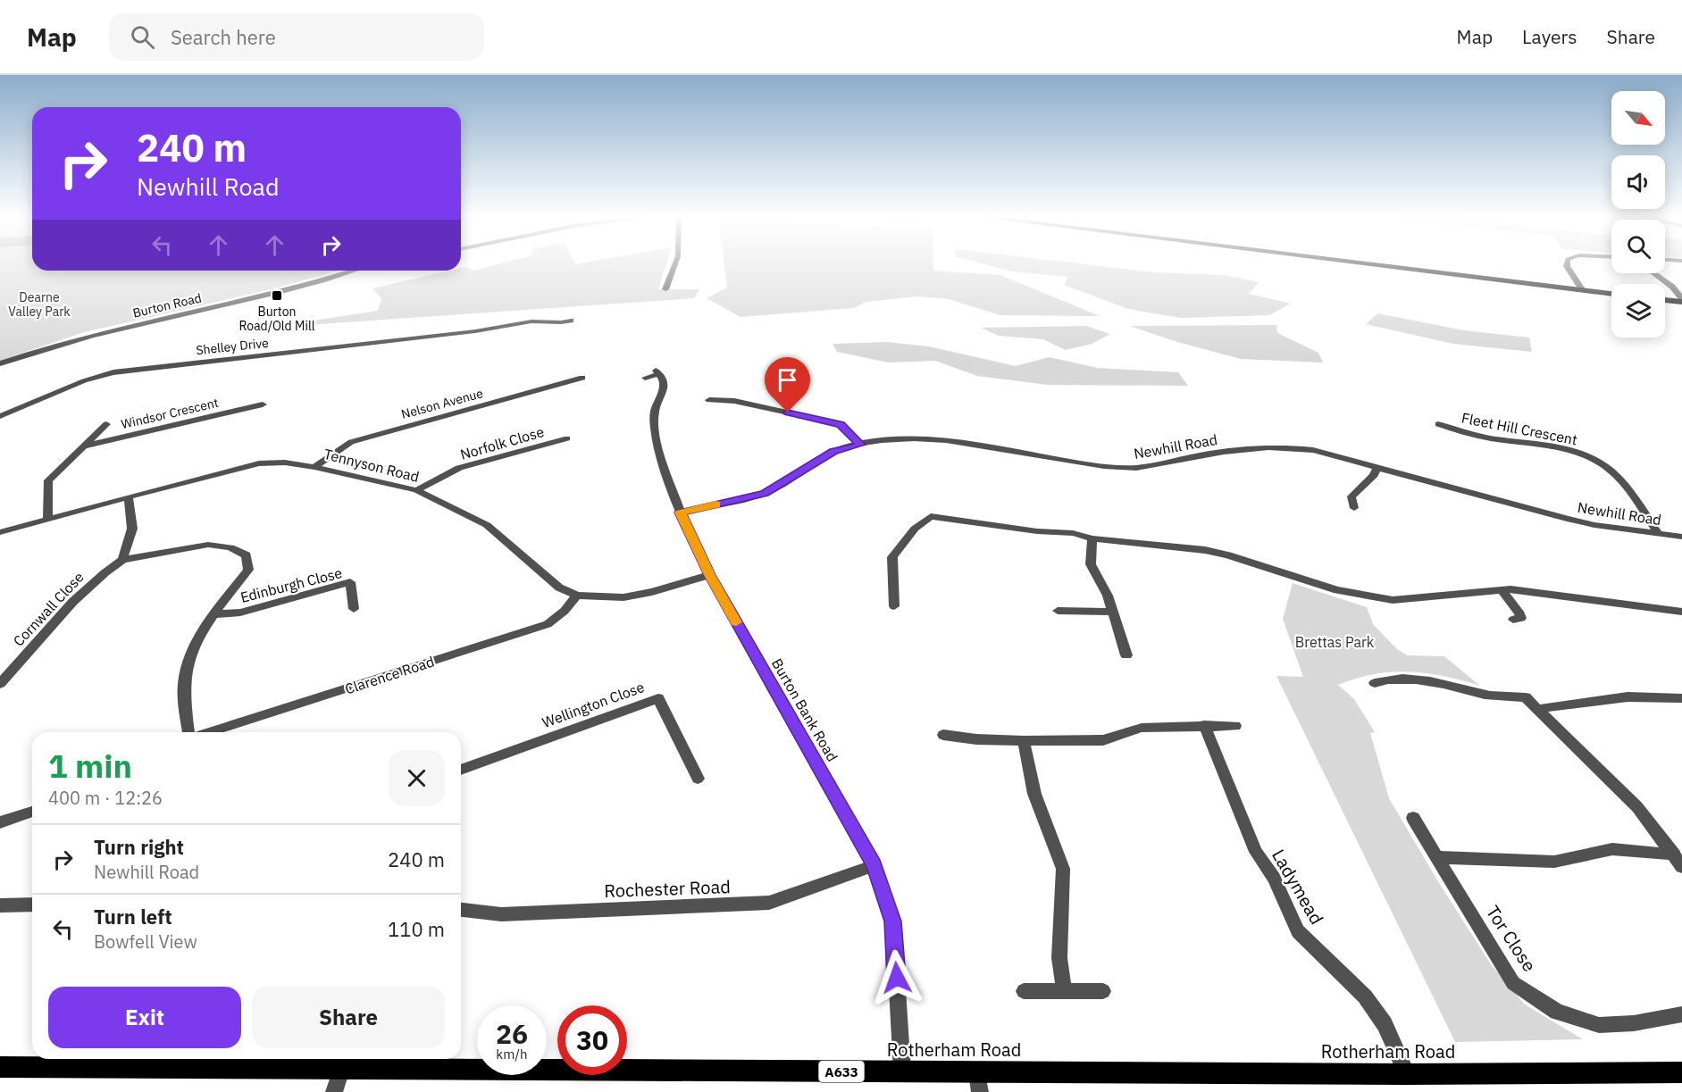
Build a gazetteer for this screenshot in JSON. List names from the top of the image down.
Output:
{
  "streets": {
    "main road": ["Rotherham Road", "A633"],
    "street": [
      "Burton Road",
      "Shelley Drive",
      "Nelson Avenue",
      "Windsor Crescent",
      "Fleet Hill Crescent",
      "Norfolk Close",
      "Newhill Road",
      "Tennyson Road",
      "Edinburgh Close",
      "Cornwall Close",
      "Clarence Road",
      "Wellington Close",
      "Burton Bank Road",
      "Ladymead",
      "Rochester Road",
      "Tor Close"
    ]
  },
  "crossings": [
    ["Nelson Avenue", "Tennyson Road"],
    ["Windsor Crescent", "Tennyson Road"],
    ["Fleet Hill Crescent", "Newhill Road"],
    ["Norfolk Close", "Tennyson Road"],
    ["Newhill Road", "Burton Bank Road"],
    ["Tennyson Road", "Clarence Road"],
    ["Tennyson Road", "Burton Bank Road"],
    ["Burton Bank Road", "Rochester Road"],
    ["Burton Bank Road", "Rotherham Road"],
    ["Ladymead", "Rotherham Road"]
  ],
  "parks": ["Dearne Valley Park", "Brettas Park"],
  "places": {
    "transit": ["Burton Road/Old Mill"]
  },
  "north": "bottom right",
  "page": {
    "header": "Map",
    "search": "Search here",
    "nav": ["Map", "Layers", "Share"],
    "turn": ["240 m", "Newhill Road"],
    "heading": ["1 min", "400 m · 12:26"],
    "list": [
      {
        "name": "Turn right",
        "note": "Newhill Road",
        "value": "240 m"
      },
      {
        "name": "Turn left",
        "note": "Bowfell View",
        "value": "110 m"
      }
    ],
    "buttons": ["Exit", "Share"],
    "speed": "26 km/h",
    "limit": "30"
  }
}
